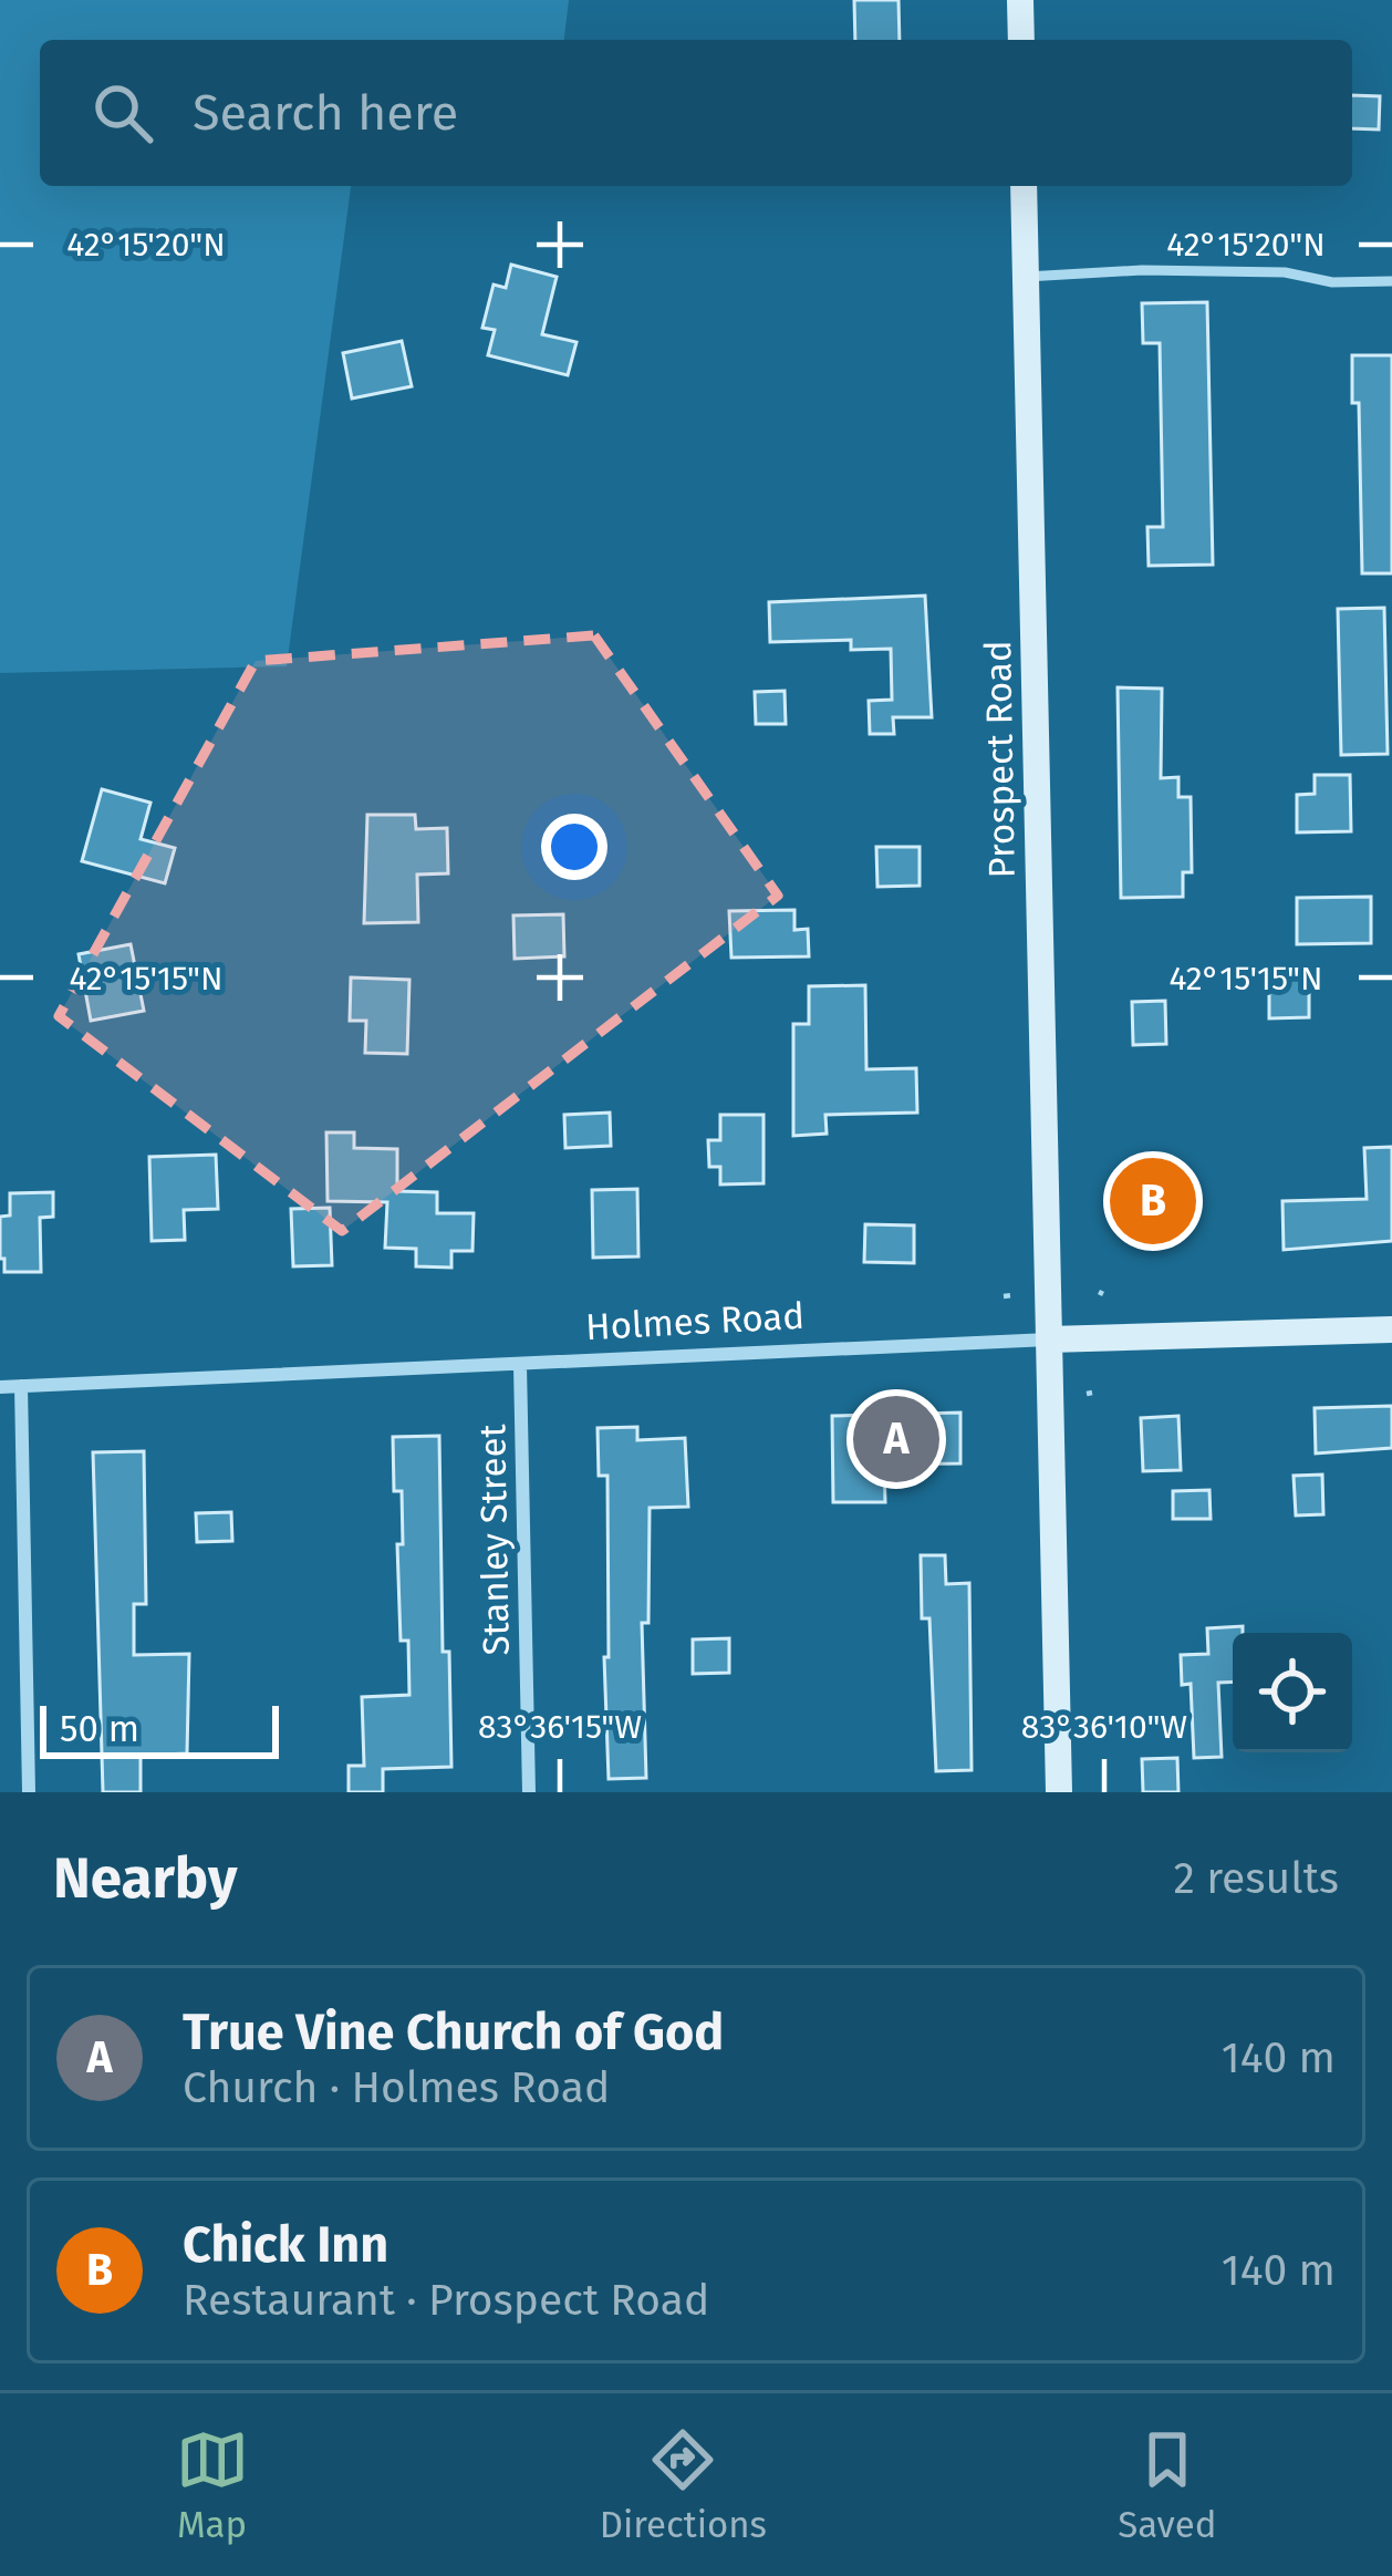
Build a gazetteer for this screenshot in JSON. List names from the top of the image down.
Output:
{
  "streets": {
    "main road": ["Prospect Road", "Holmes Road"],
    "street": ["Stanley Street"]
  },
  "crossings": [
    ["Prospect Road", "Holmes Road"],
    ["Holmes Road", "Stanley Street"]
  ],
  "scale_bar": "50 m",
  "page": {
    "search": "Search here",
    "pins": ["B", "A"],
    "scale": "50 m",
    "heading": ["Nearby", "2 results"],
    "list": [
      {
        "mark": "A",
        "name": "True Vine Church of God",
        "note": "Church · Holmes Road",
        "value": "140 m"
      },
      {
        "mark": "B",
        "name": "Chick Inn",
        "note": "Restaurant · Prospect Road",
        "value": "140 m"
      }
    ],
    "nav": ["Map", "Directions", "Saved"]
  },
  "coordinates": [
    "42°15'20\"N",
    "42°15'15\"N",
    "83°36'15\"W",
    "83°36'10\"W"
  ]
}
